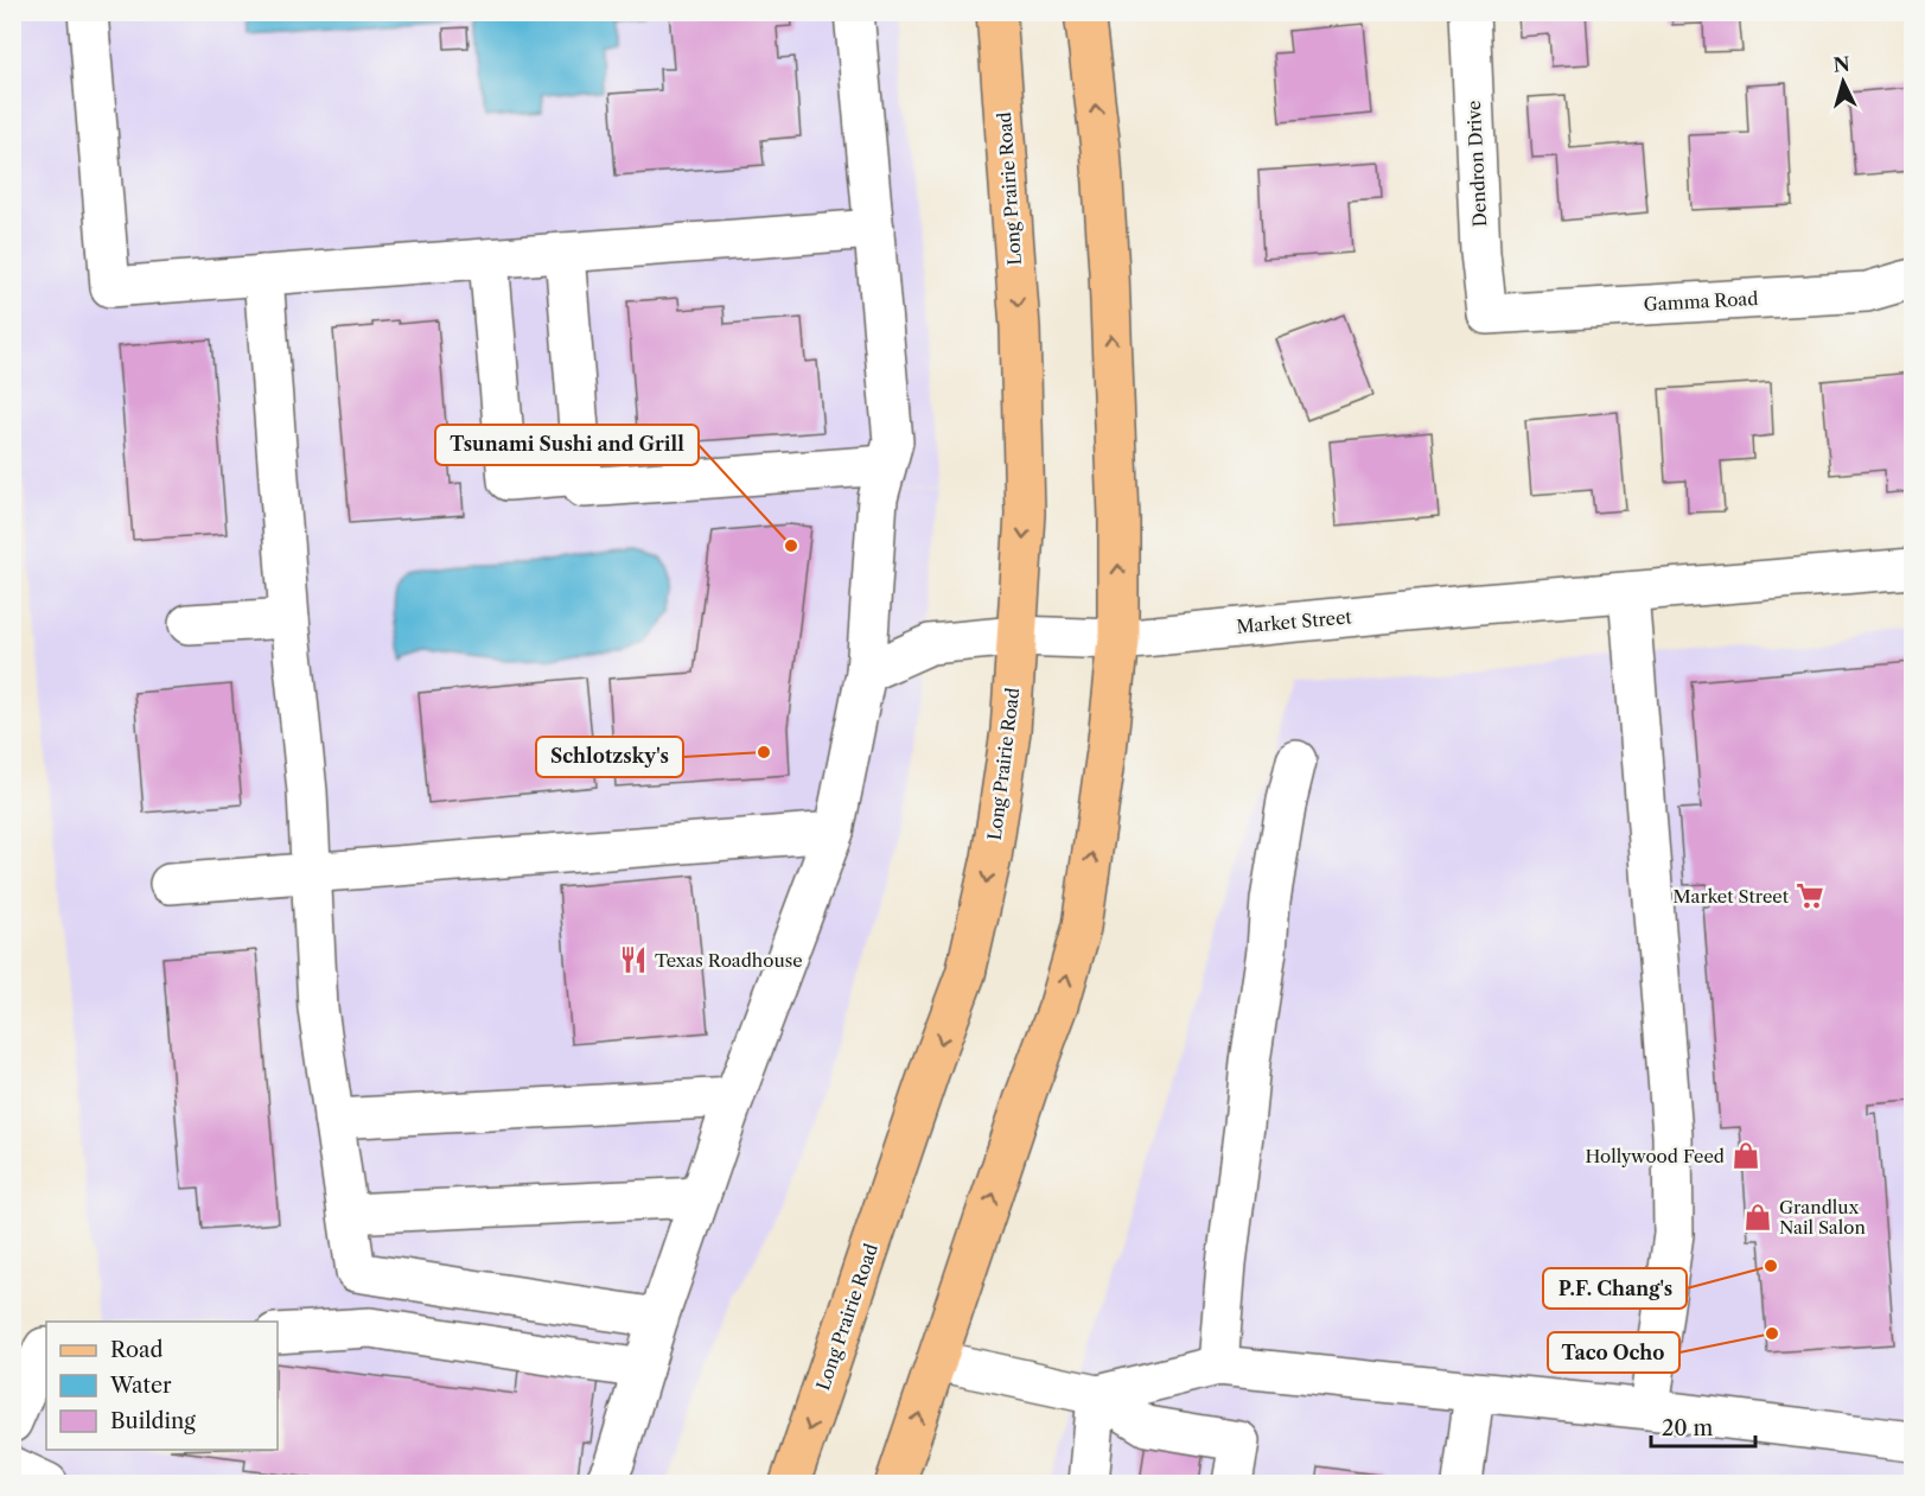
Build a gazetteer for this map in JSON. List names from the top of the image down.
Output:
{
  "streets": {
    "main road": ["Long Prairie Road"],
    "street": ["Dendron Drive", "Gamma Road", "Market Street"]
  },
  "crossings": [
    ["Dendron Drive", "Gamma Road"],
    ["Long Prairie Road", "Market Street"]
  ],
  "places": {
    "other": [
      "Tsunami Sushi and Grill",
      "Schlotzsky's",
      "P.F. Chang's",
      "Taco Ocho"
    ],
    "supermarket": ["Market Street"],
    "restaurant": ["Texas Roadhouse"],
    "shop": ["Hollywood Feed", "Grandlux Nail Salon"]
  },
  "legend": ["Road", "Water", "Building"],
  "scale_bar": "20 m",
  "north": "top"
}
